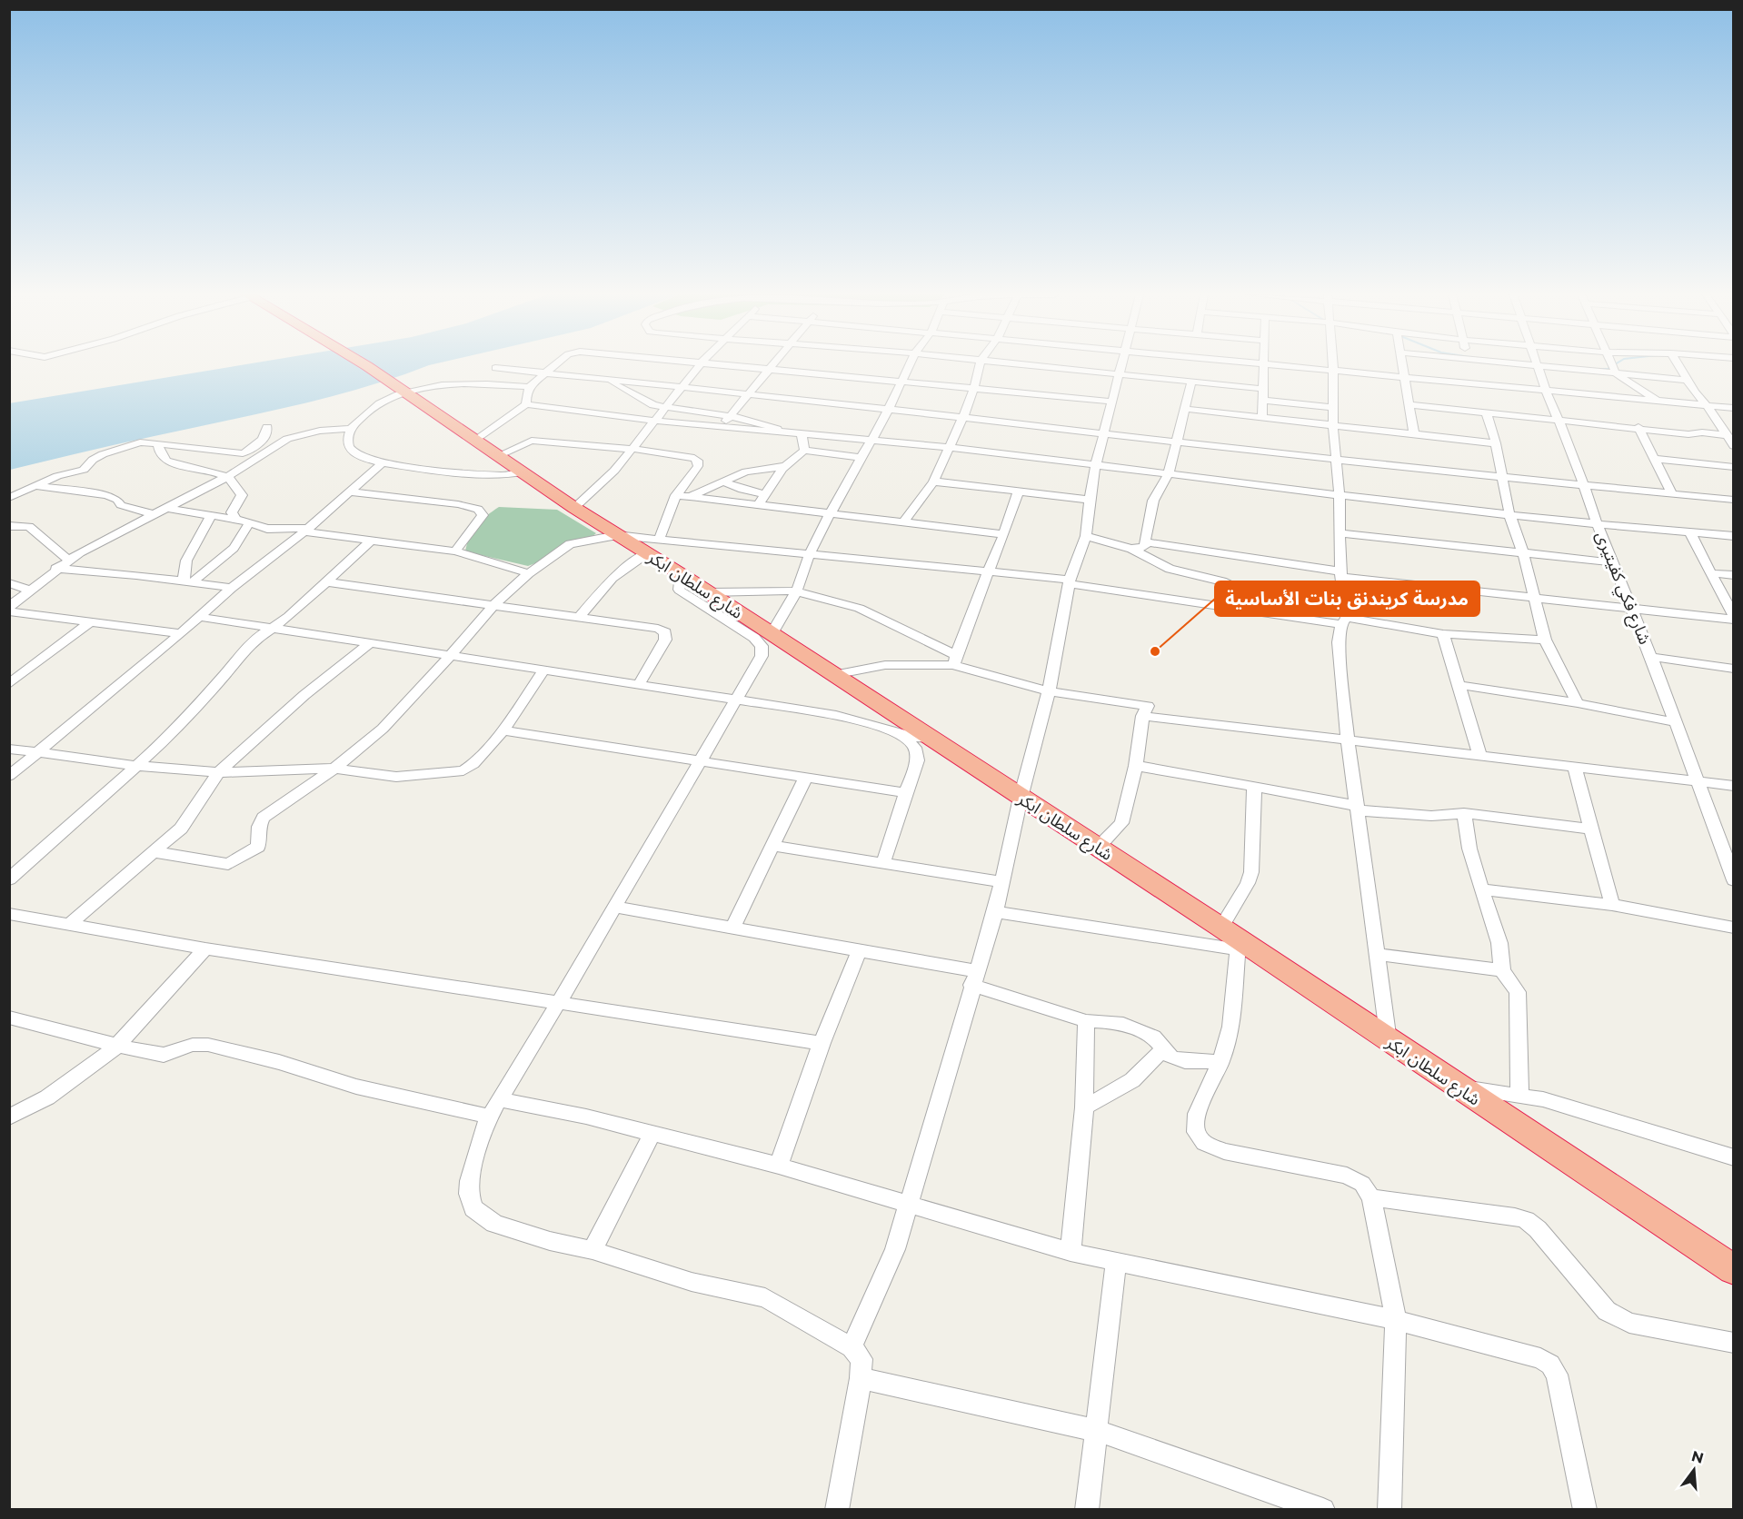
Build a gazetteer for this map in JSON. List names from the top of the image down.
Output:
{
  "streets": {
    "highway": ["شارع سلطان ابكر"],
    "street": ["شارع فكي كفيتيرى"]
  },
  "places": ["مدرسة كريندنق بنات الأساسية"],
  "north": "top"
}
